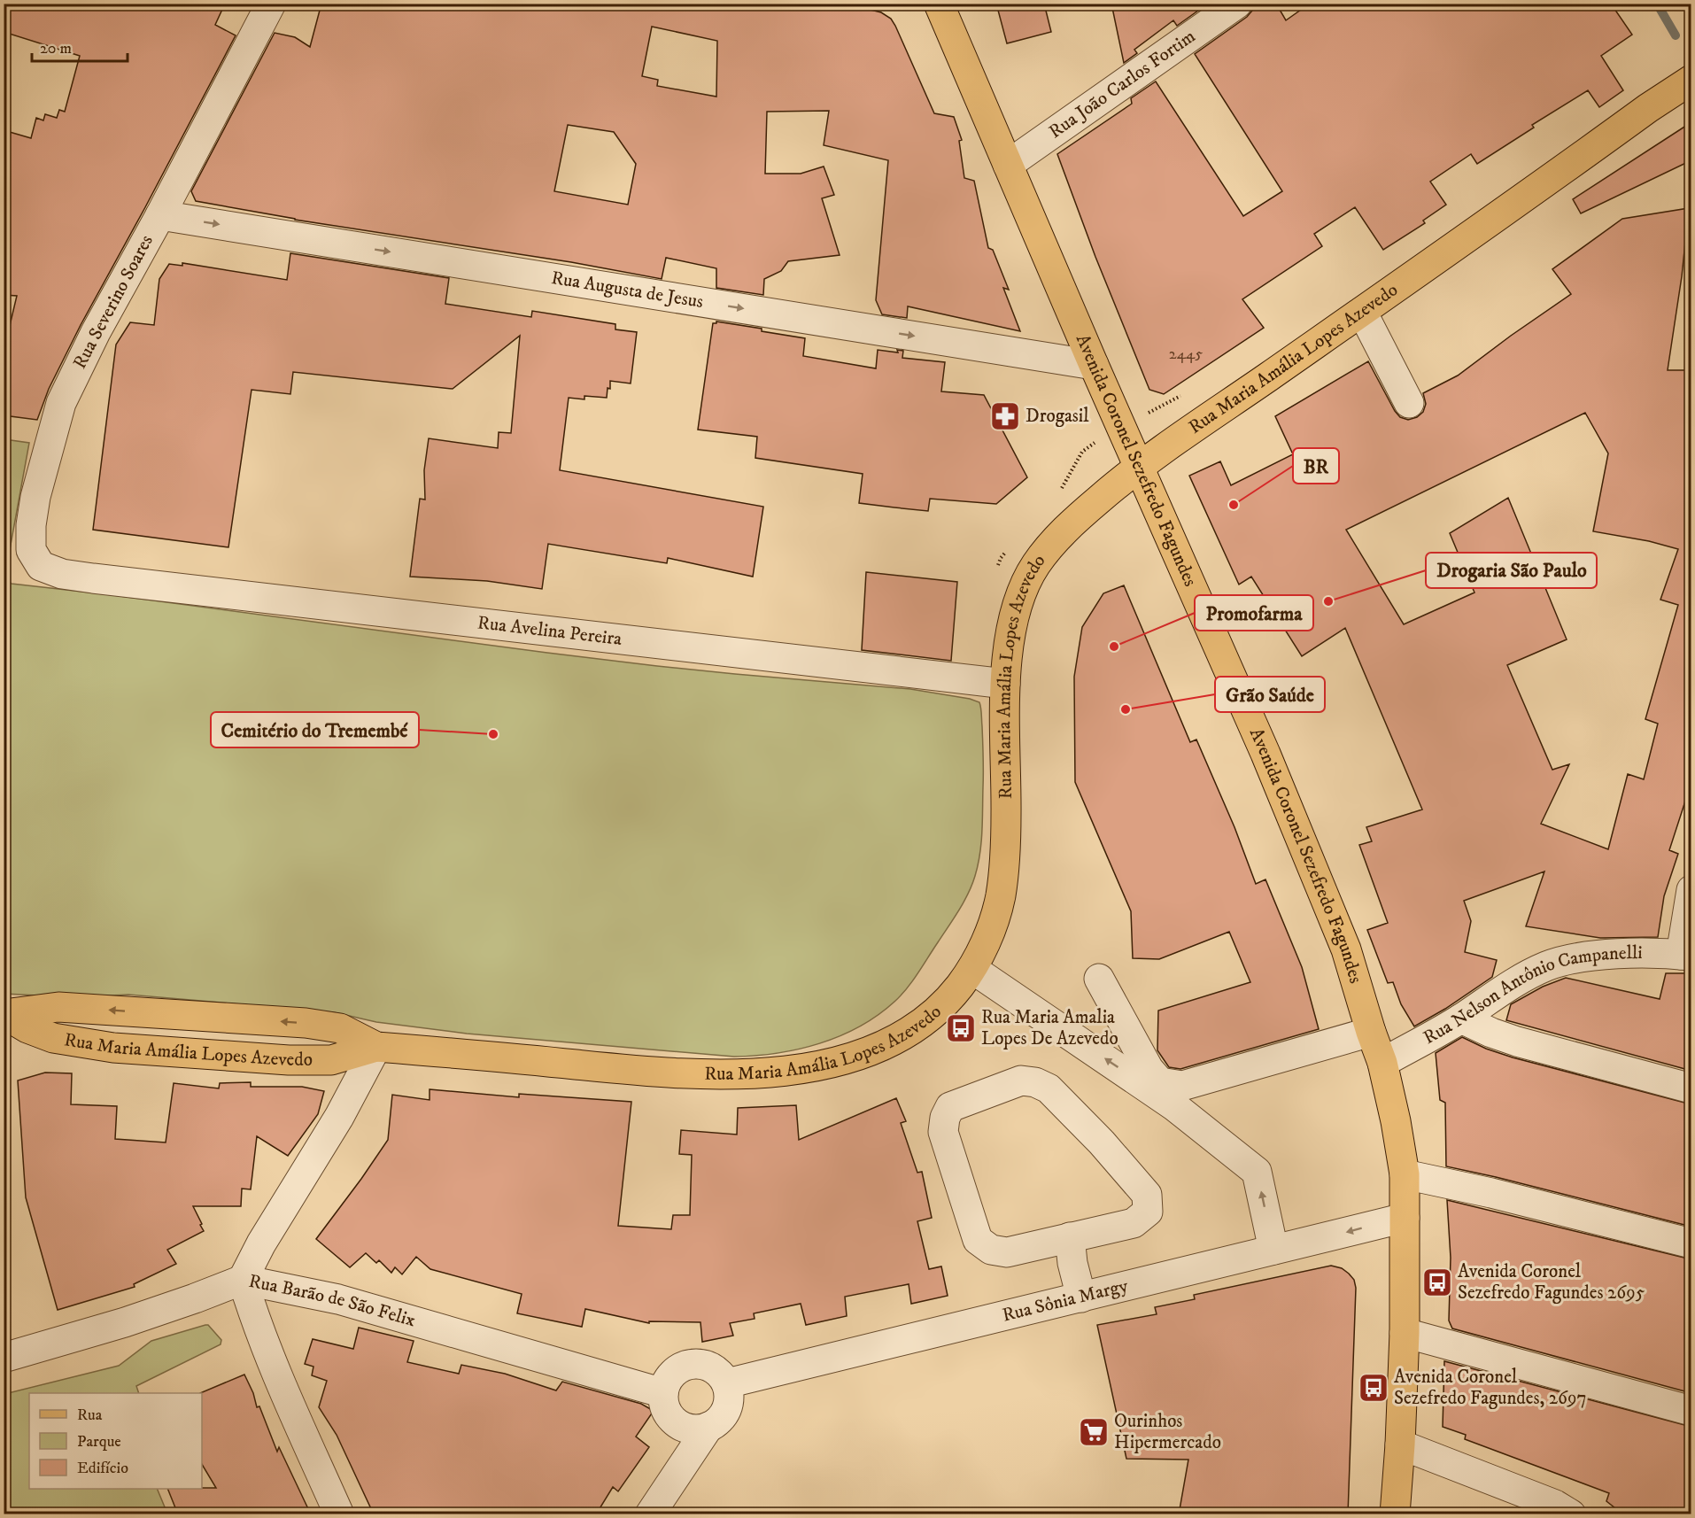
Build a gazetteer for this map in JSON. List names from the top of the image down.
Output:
{
  "streets": {
    "main road": ["Rua Maria Amália Lopes Azevedo", "Avenida Coronel Sezefredo Fagundes"],
    "street": [
      "Rua João Carlos Fortim",
      "Rua Augusta de Jesus",
      "Rua Severino Soares",
      "Rua Avelina Pereira",
      "Rua Nelson Antônio Campanelli",
      "Rua Sônia Margy",
      "Rua Barão de São Felix"
    ]
  },
  "crossings": [
    ["Rua João Carlos Fortim", "Avenida Coronel Sezefredo Fagundes"],
    ["Rua Augusta de Jesus", "Rua Severino Soares"],
    ["Rua Augusta de Jesus", "Avenida Coronel Sezefredo Fagundes"],
    ["Rua Severino Soares", "Rua Avelina Pereira"],
    ["Rua Maria Amália Lopes Azevedo", "Avenida Coronel Sezefredo Fagundes"],
    ["Rua Maria Amália Lopes Azevedo", "Rua Avelina Pereira"],
    ["Avenida Coronel Sezefredo Fagundes", "Rua Nelson Antônio Campanelli"],
    ["Avenida Coronel Sezefredo Fagundes", "Rua Sônia Margy"],
    ["Rua Sônia Margy", "Rua Barão de São Felix"]
  ],
  "one_way": ["Rua Augusta de Jesus"],
  "places": {
    "pharmacy": ["Drogasil"],
    "other": [
      "BR",
      "Drogaria São Paulo",
      "Promofarma",
      "Grão Saúde",
      "Cemitério do Tremembé"
    ],
    "bus stop": ["Rua Maria Amalia Lopes De Azevedo", "Avenida Coronel Sezefredo Fagundes 2695", "Avenida Coronel Sezefredo Fagundes, 2697"],
    "supermarket": ["Ourinhos Hipermercado"]
  },
  "house_numbers": ["2445"],
  "legend": ["Rua", "Parque", "Edifício"],
  "scale_bar": "20 m"
}
